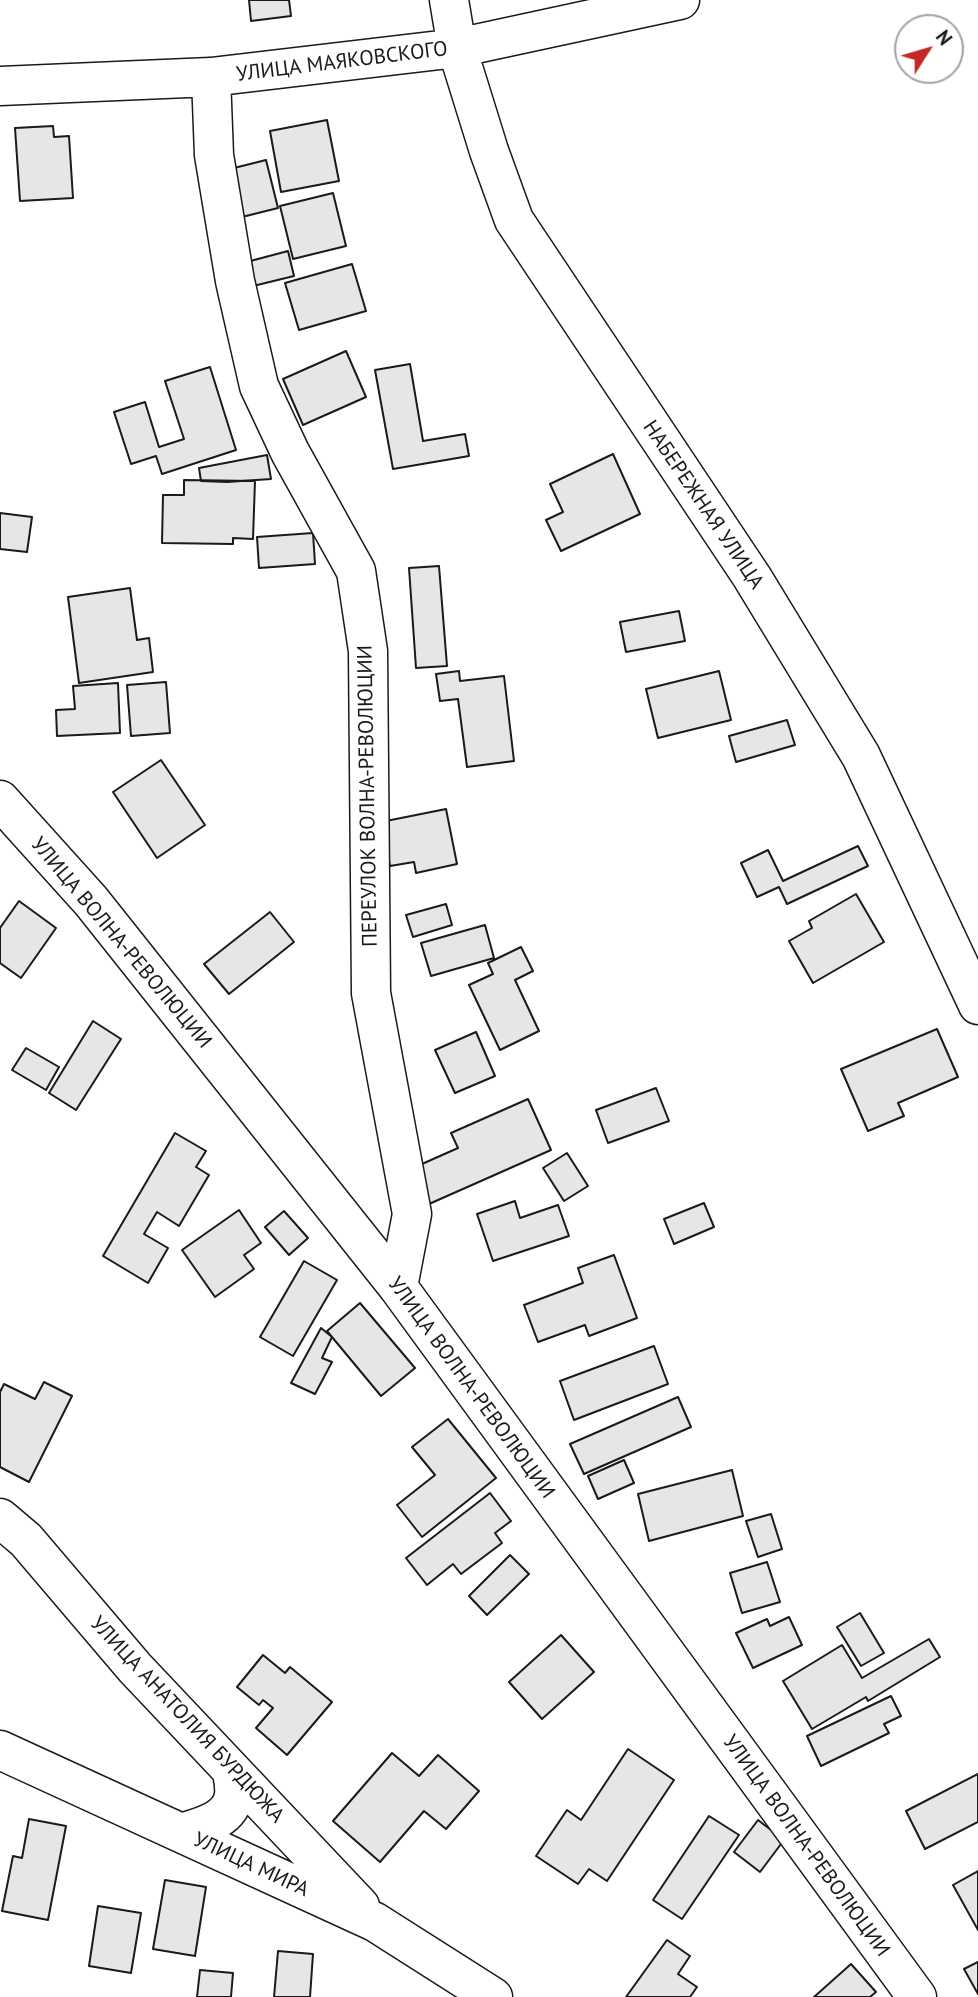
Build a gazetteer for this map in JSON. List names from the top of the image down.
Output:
{
  "streets": {
    "street": [
      "УЛИЦА МАЯКОВСКОГО",
      "НАБЕРЕЖНАЯ УЛИЦА",
      "ПЕРЕУЛОК ВОЛНА-РЕВОЛЮЦИИ",
      "УЛИЦА ВОЛНА-РЕВОЛЮЦИИ",
      "УЛИЦА АНАТОЛИЯ БУРДЮЖА",
      "УЛИЦА МИРА"
    ]
  },
  "crossings": [
    ["УЛИЦА МАЯКОВСКОГО", "НАБЕРЕЖНАЯ УЛИЦА"],
    ["УЛИЦА МАЯКОВСКОГО", "ПЕРЕУЛОК ВОЛНА-РЕВОЛЮЦИИ"],
    ["ПЕРЕУЛОК ВОЛНА-РЕВОЛЮЦИИ", "УЛИЦА ВОЛНА-РЕВОЛЮЦИИ"],
    ["УЛИЦА АНАТОЛИЯ БУРДЮЖА", "УЛИЦА МИРА"]
  ],
  "north": "top right"
}
